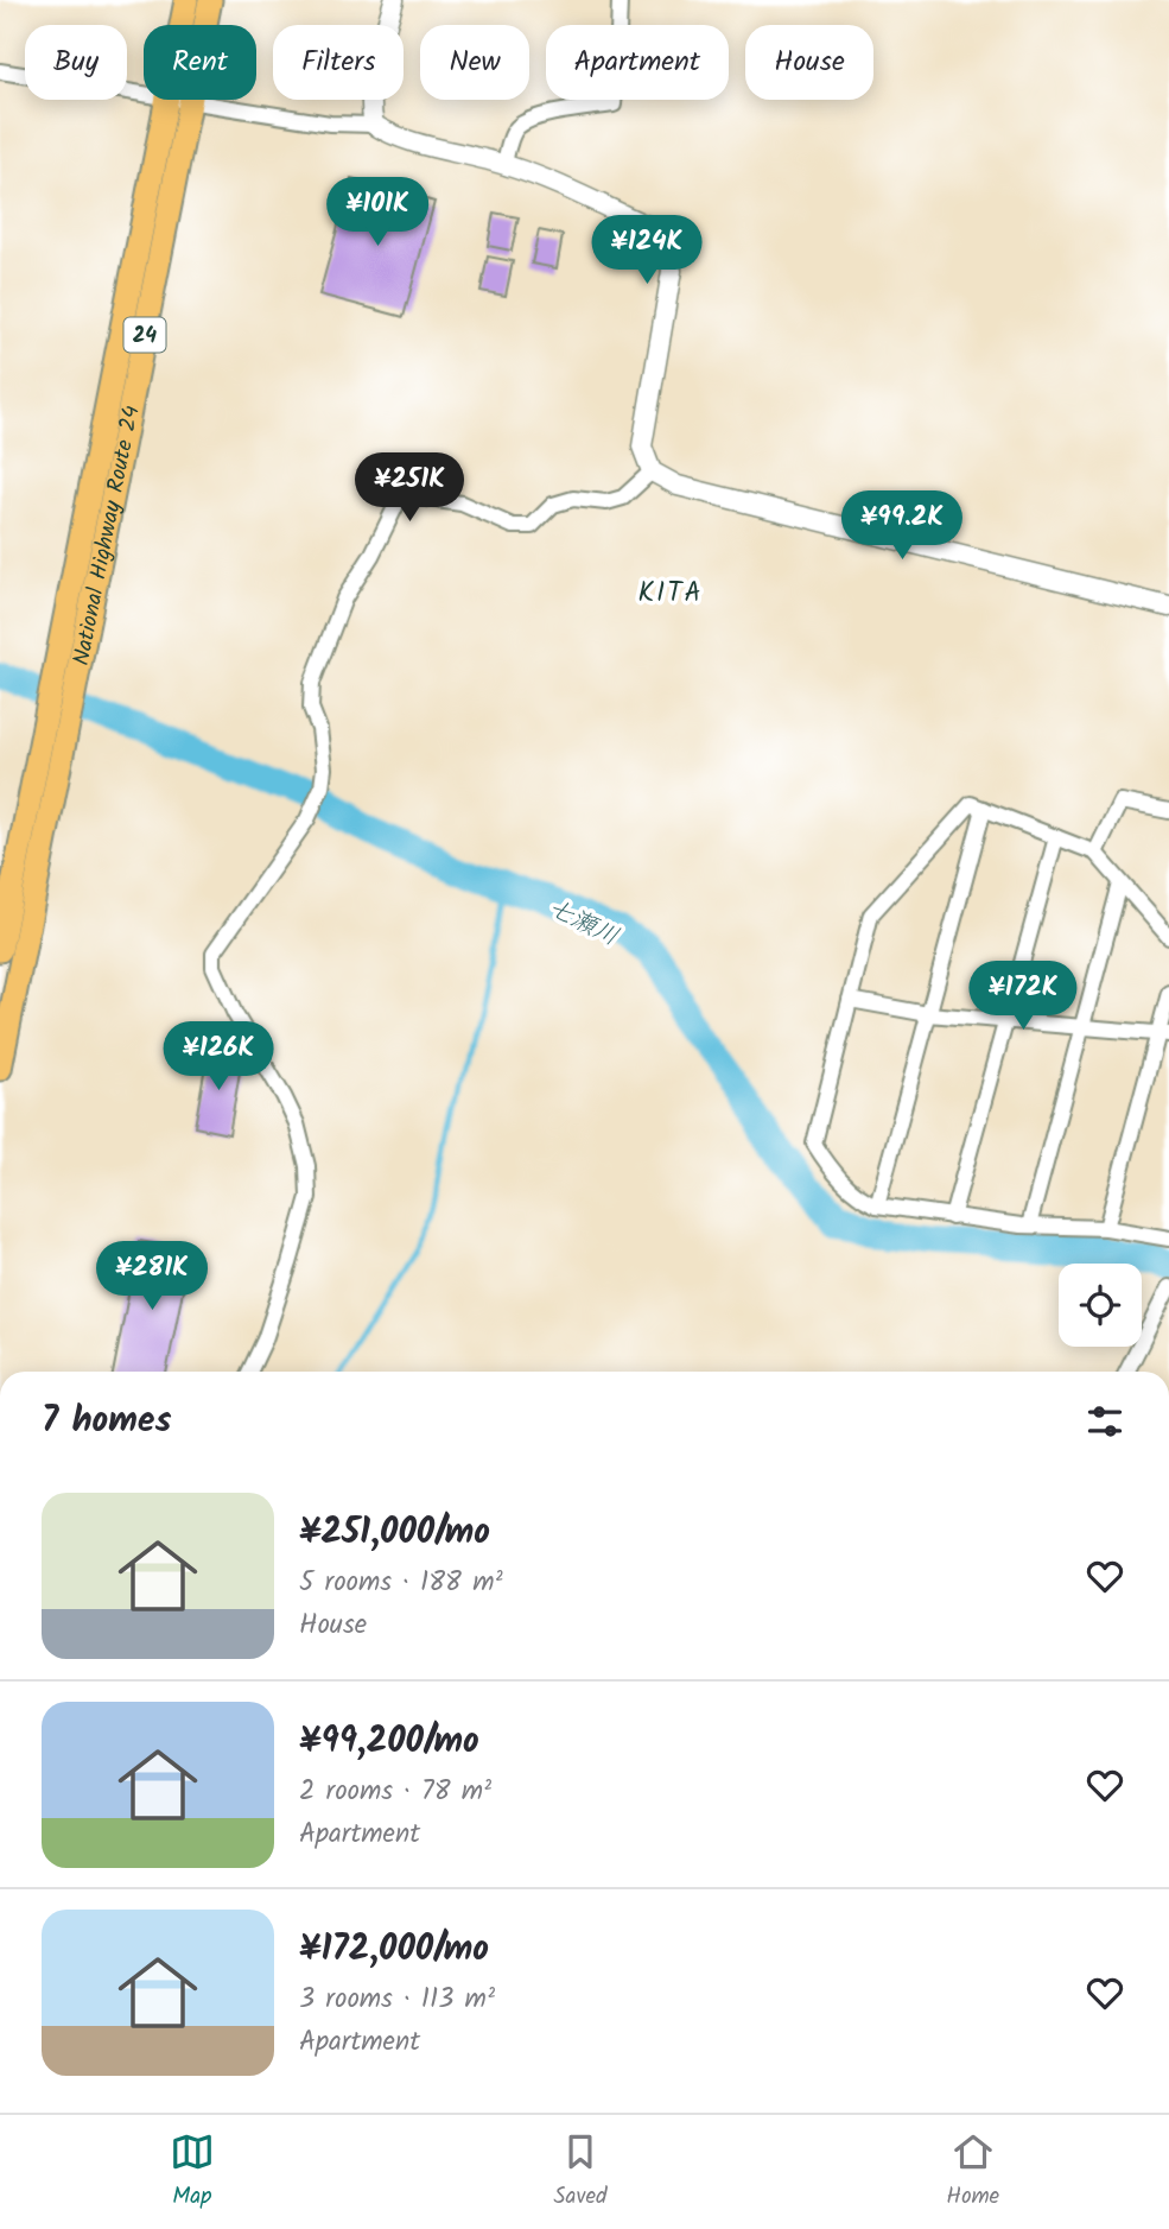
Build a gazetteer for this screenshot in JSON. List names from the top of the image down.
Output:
{
  "streets": {
    "highway": ["24", "National Highway Route 24"]
  },
  "districts": ["KITA"],
  "water": ["七瀬川"],
  "page": {
    "chip": [
      "Buy",
      "Rent",
      "Filters",
      "New",
      "Apartment",
      "House"
    ],
    "price": [
      "¥101K",
      "¥124K",
      "¥251K",
      "¥99.2K",
      "¥172K",
      "¥126K",
      "¥281K"
    ],
    "heading": "7 homes",
    "list": [
      {
        "name": "¥251,000/mo",
        "note": "5 rooms · 188 m² · House"
      },
      {
        "name": "¥99,200/mo",
        "note": "2 rooms · 78 m² · Apartment"
      },
      {
        "name": "¥172,000/mo",
        "note": "3 rooms · 113 m² · Apartment"
      }
    ],
    "tabs": ["Map", "Saved", "Home"]
  }
}
